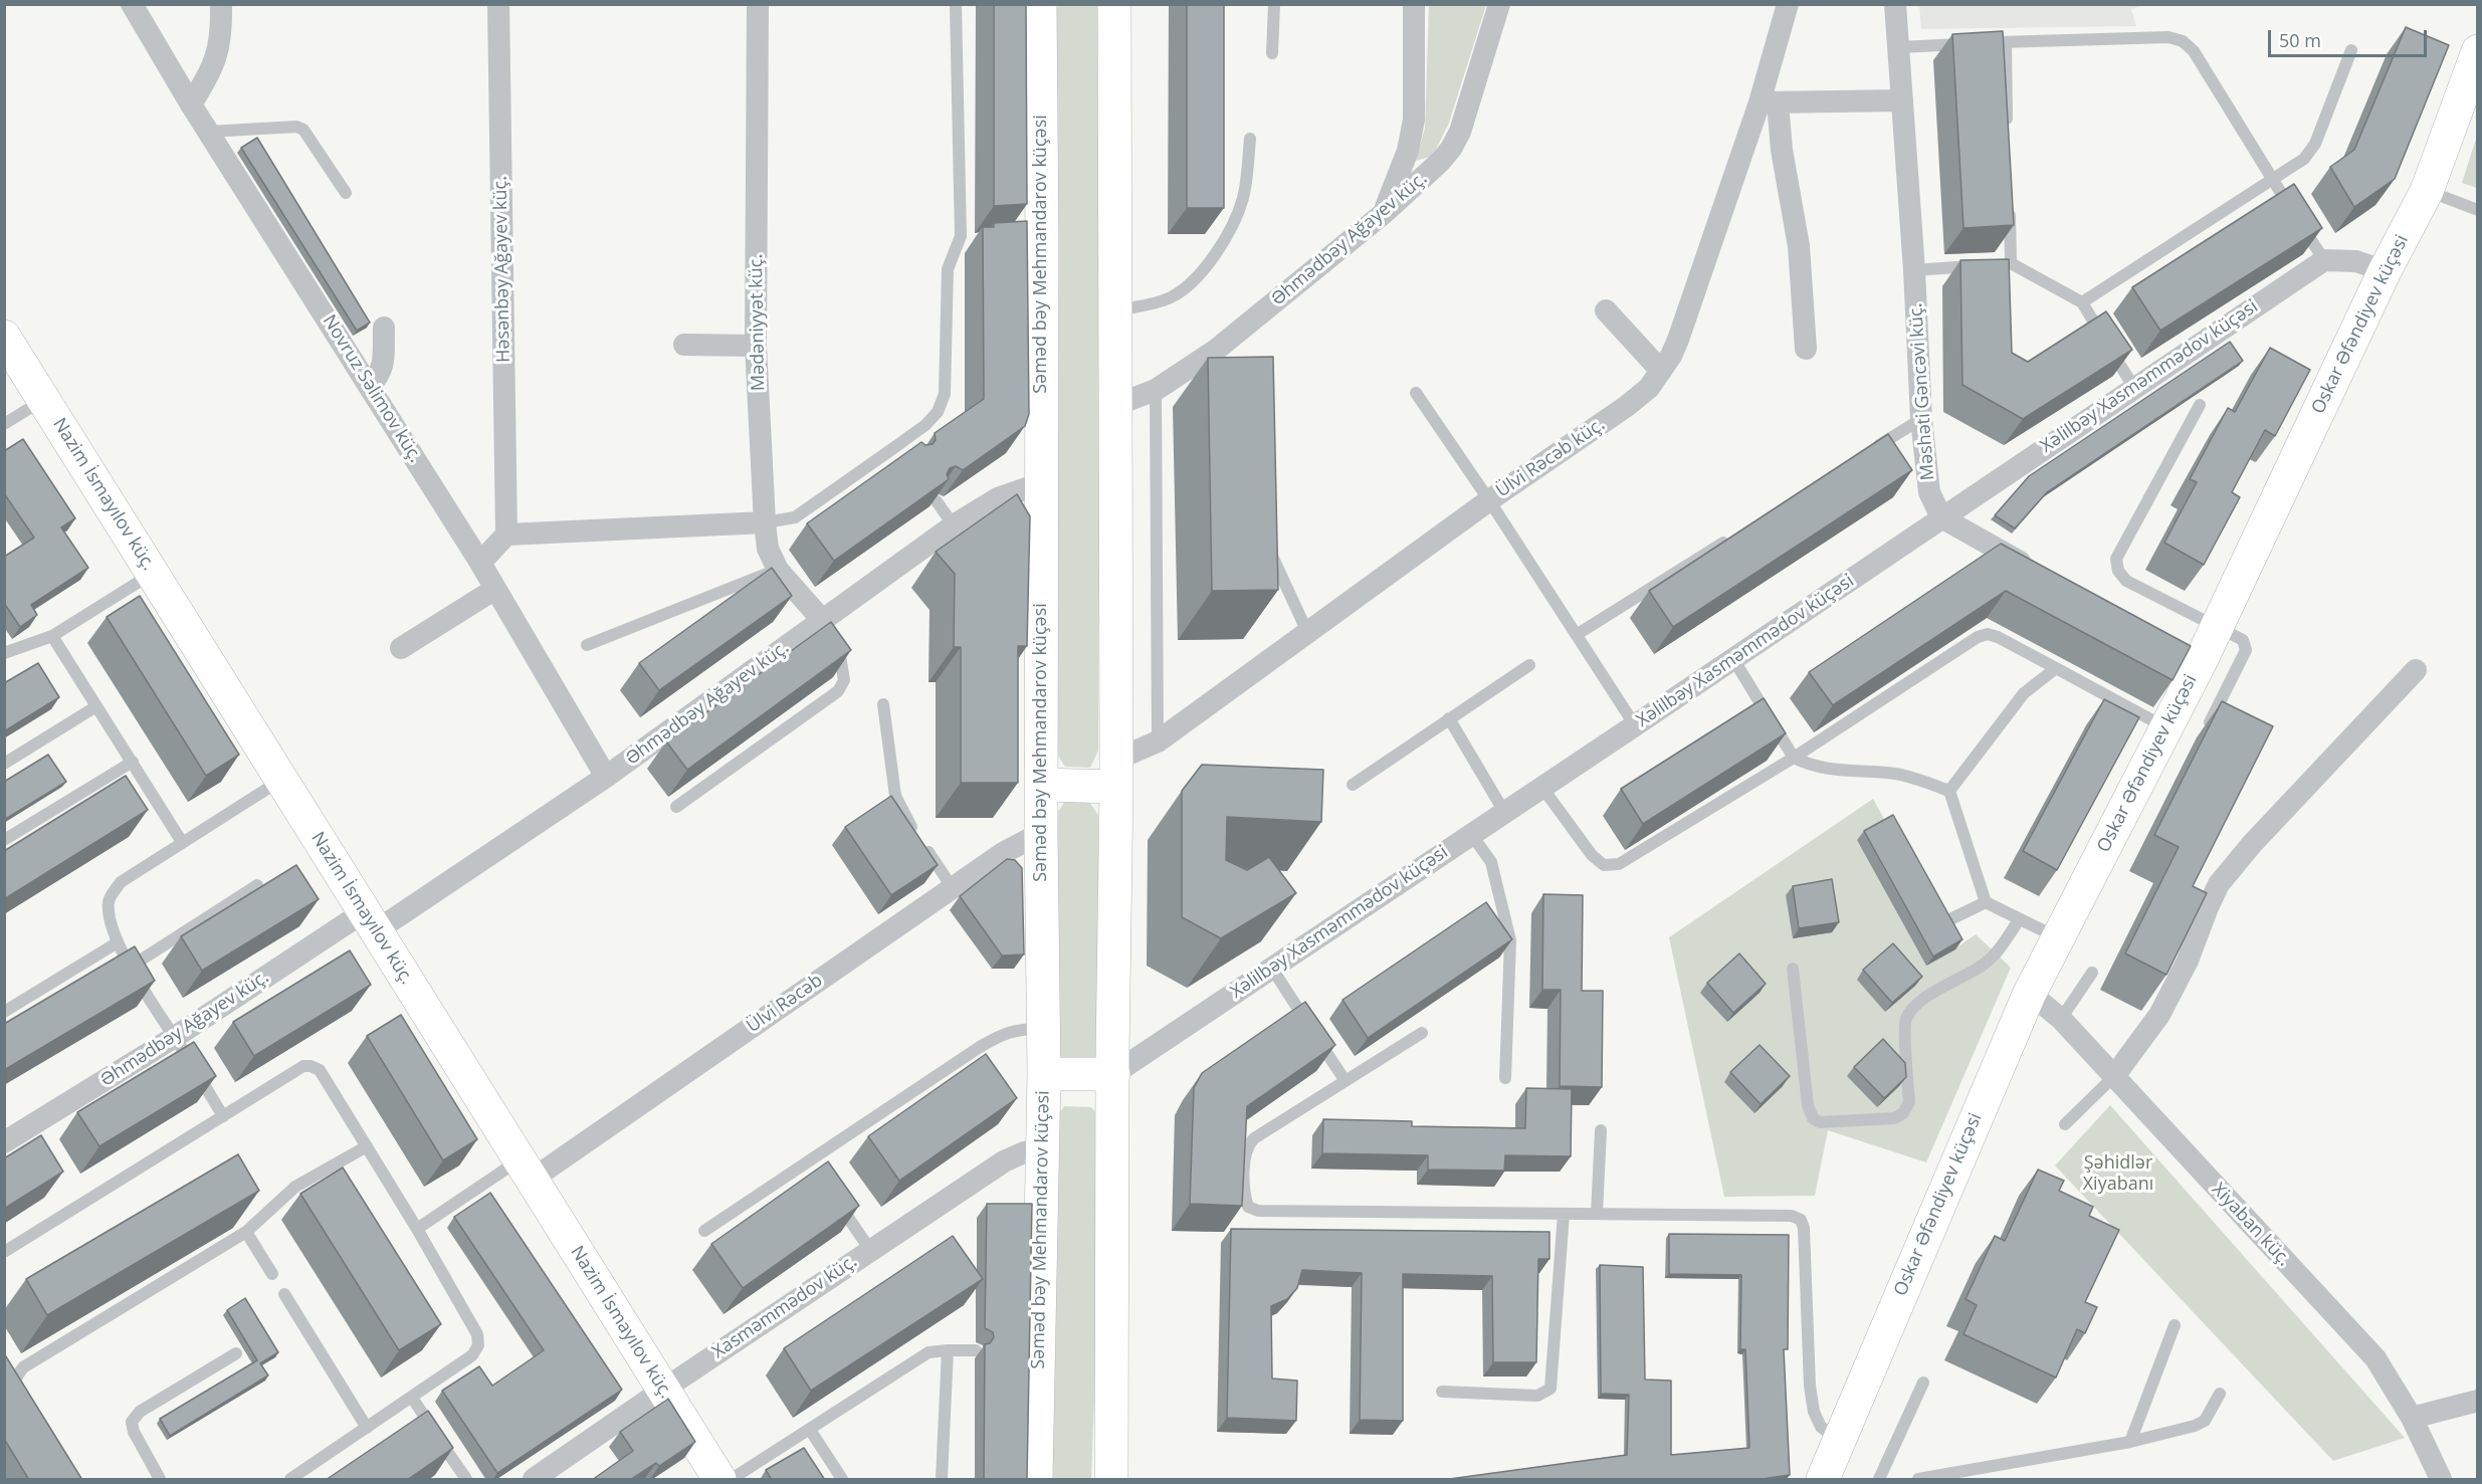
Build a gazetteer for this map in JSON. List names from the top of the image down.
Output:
{
  "streets": {
    "main road": ["Səməd bəy Mehmandarov küçəsi", "Oskar Əfəndiyev küçəsi", "Nazim İsmayılov küç."],
    "street": [
      "Əhmədbəy Ağayev küç.",
      "Həsənbəy Ağayev küç.",
      "Mədəniyyət küç.",
      "Xəlilbəy Xasməmmədov küçəsi",
      "Novruz Səlimov küç.",
      "Məshəti Gəncəvi küç.",
      "Ülvi Rəcəb küç.",
      "Ülvi Rəcəb",
      "Xiyaban küç.",
      "Xasməmmədov küç."
    ]
  },
  "crossings": [
    ["Əhmədbəy Ağayev küç.", "Səməd bəy Mehmandarov küçəsi"],
    ["Əhmədbəy Ağayev küç.", "Mədəniyyət küç."],
    ["Əhmədbəy Ağayev küç.", "Novruz Səlimov küç."],
    ["Əhmədbəy Ağayev küç.", "Nazim İsmayılov küç."],
    ["Səməd bəy Mehmandarov küçəsi", "Ülvi Rəcəb"],
    ["Səməd bəy Mehmandarov küçəsi", "Xasməmmədov küç."],
    ["Oskar Əfəndiyev küçəsi", "Xiyaban küç."],
    ["Xəlilbəy Xasməmmədov küçəsi", "Məshəti Gəncəvi küç."],
    ["Nazim İsmayılov küç.", "Ülvi Rəcəb"],
    ["Nazim İsmayılov küç.", "Xasməmmədov küç."]
  ],
  "parks": ["Şəhidlər Xiyabanı"],
  "scale_bar": "50 m"
}
